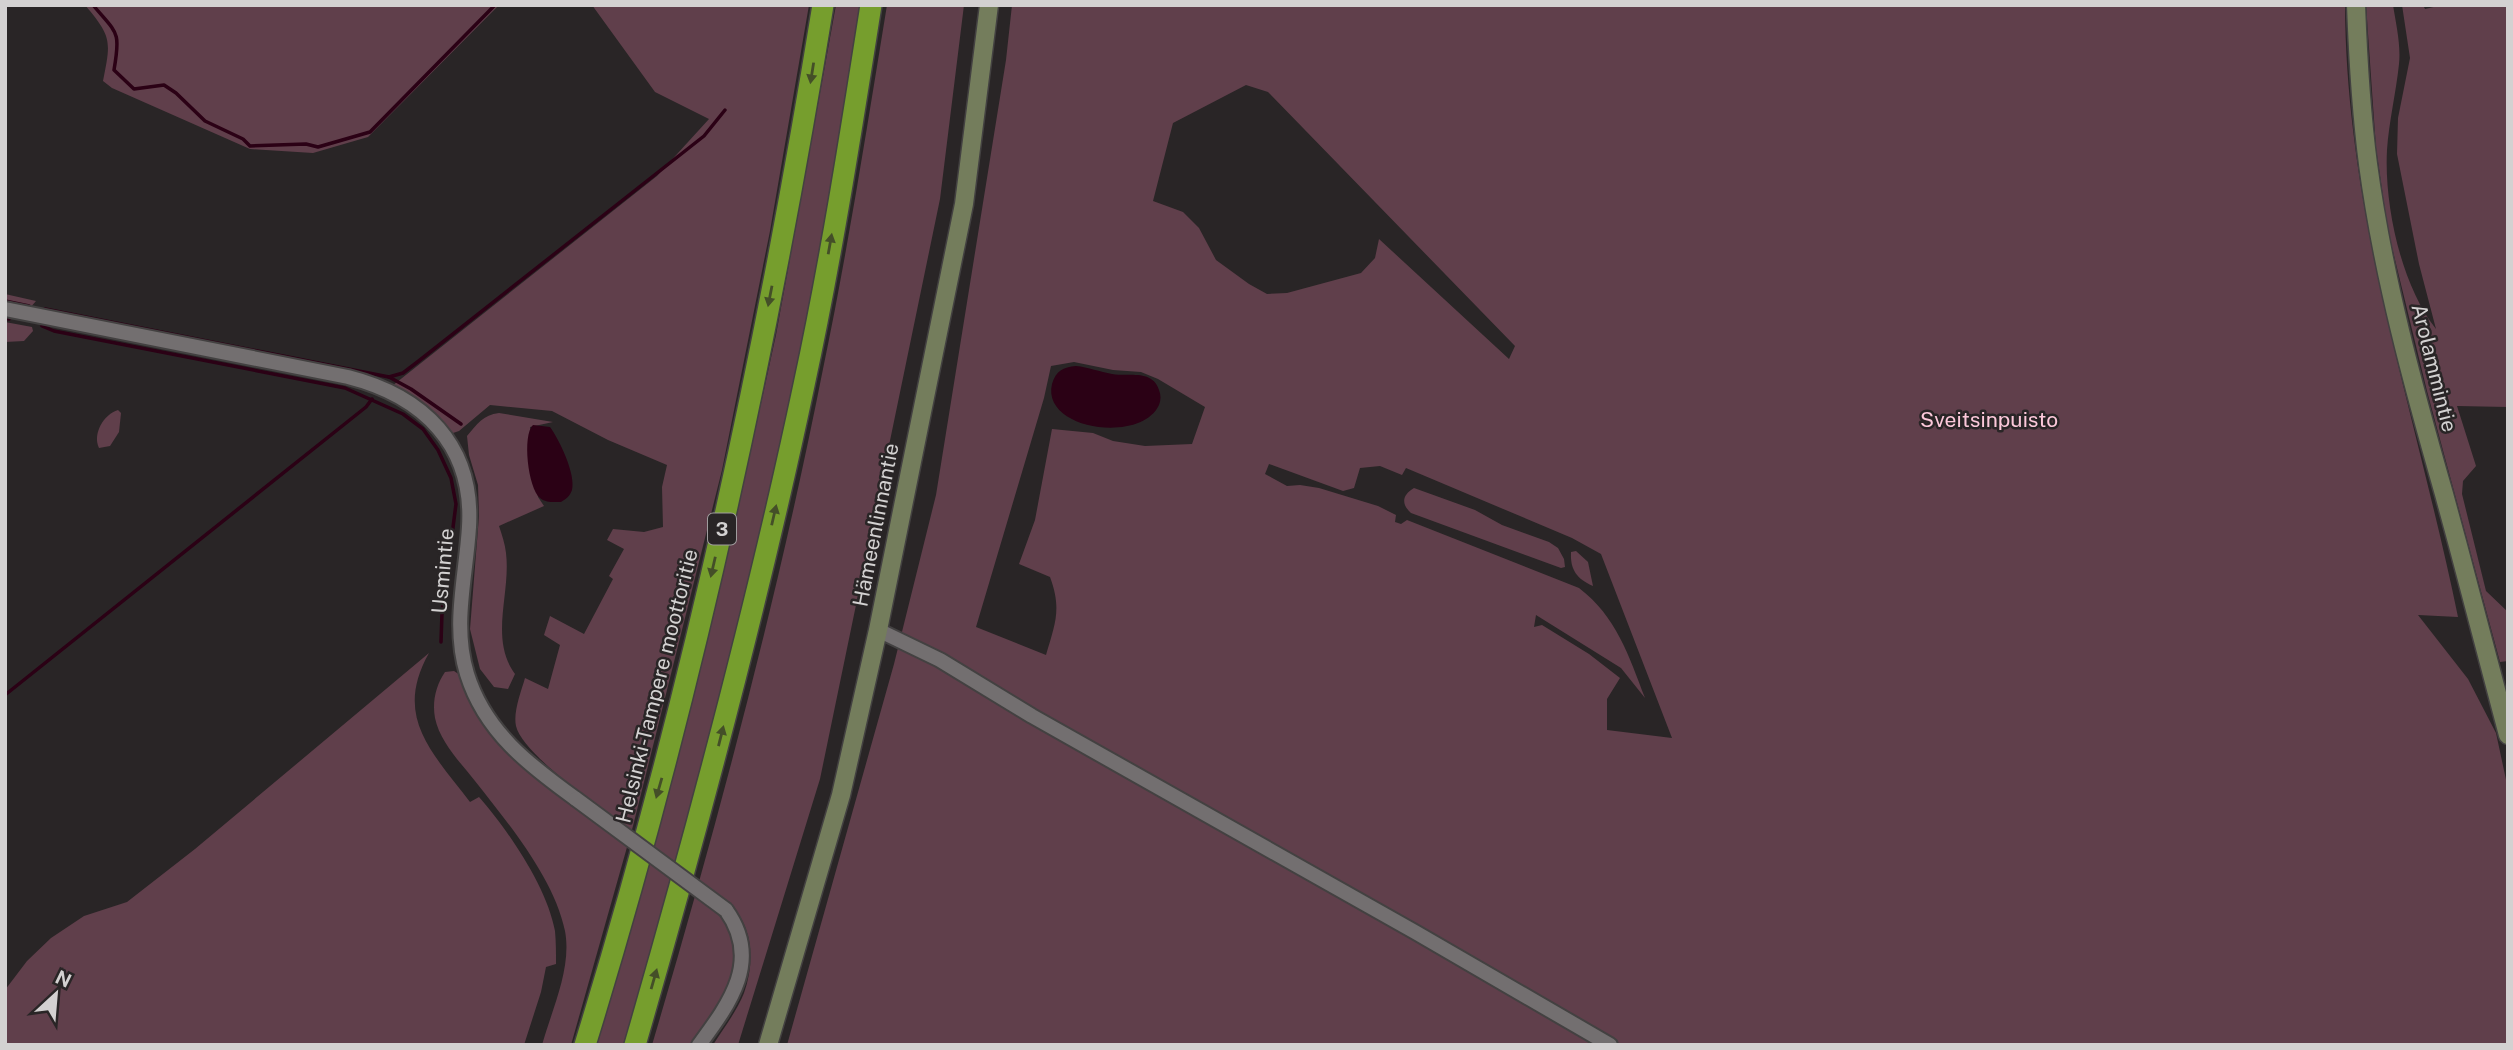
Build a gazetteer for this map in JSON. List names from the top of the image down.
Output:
{
  "streets": {
    "highway": ["3", "Helsinki-Tampere moottoritie"],
    "main road": ["Arolammintie", "Hämeenlinnantie"],
    "street": ["Usmintie"]
  },
  "parks": ["Sveitsinpuisto"],
  "north": "top right"
}
